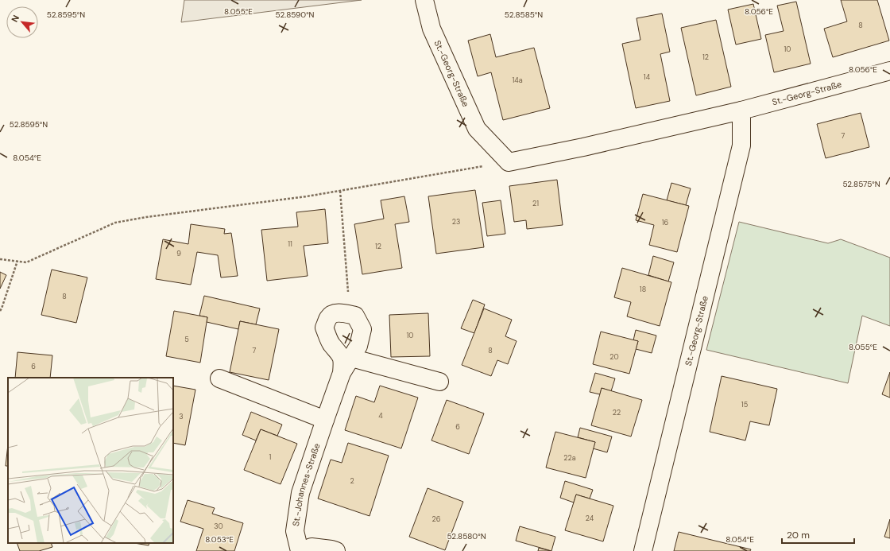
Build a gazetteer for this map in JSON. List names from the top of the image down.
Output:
{
  "streets": {
    "street": ["St.-Georg-Straße", "St.-Johannes-Straße"]
  },
  "house_numbers": [
    "8",
    "10",
    "12",
    "14",
    "14a",
    "7",
    "21",
    "23",
    "16",
    "11",
    "12",
    "9",
    "18",
    "8",
    "10",
    "5",
    "7",
    "8",
    "20",
    "6",
    "15",
    "22",
    "4",
    "3",
    "6",
    "1",
    "22a",
    "2",
    "24",
    "26",
    "30"
  ],
  "scale_bar": "20 m",
  "north": "top left",
  "coordinates": [
    "8.055°E",
    "8.056°E",
    "52.8595°N",
    "52.8590°N",
    "52.8585°N",
    "8.054°E",
    "52.8575°N",
    "52.8580°N",
    "8.053°E"
  ]
}
